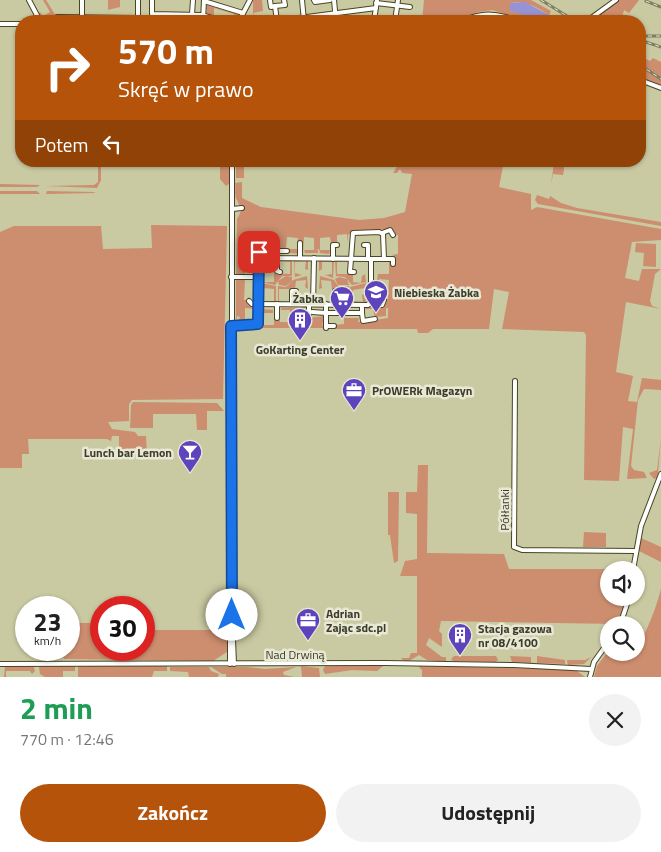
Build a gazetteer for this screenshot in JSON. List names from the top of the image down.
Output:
{
  "streets": {
    "street": ["Półłanki", "Nad Drwiną"]
  },
  "places": {
    "school or university": ["Niebieska Żabka"],
    "supermarket": ["Żabka"],
    "building": ["GoKarting Center", "Stacja gazowa nr 08/4100"],
    "office": ["PrOWERk Magazyn", "Adrian Zając sdc.pl"],
    "bar": ["Lunch bar Lemon"]
  },
  "page": {
    "turn": ["570 m", "Skręć w prawo"],
    "then": "Potem",
    "speed": "23 km/h",
    "limit": "30",
    "heading": ["2 min", "770 m · 12:46"],
    "buttons": ["Zakończ", "Udostępnij"]
  }
}
